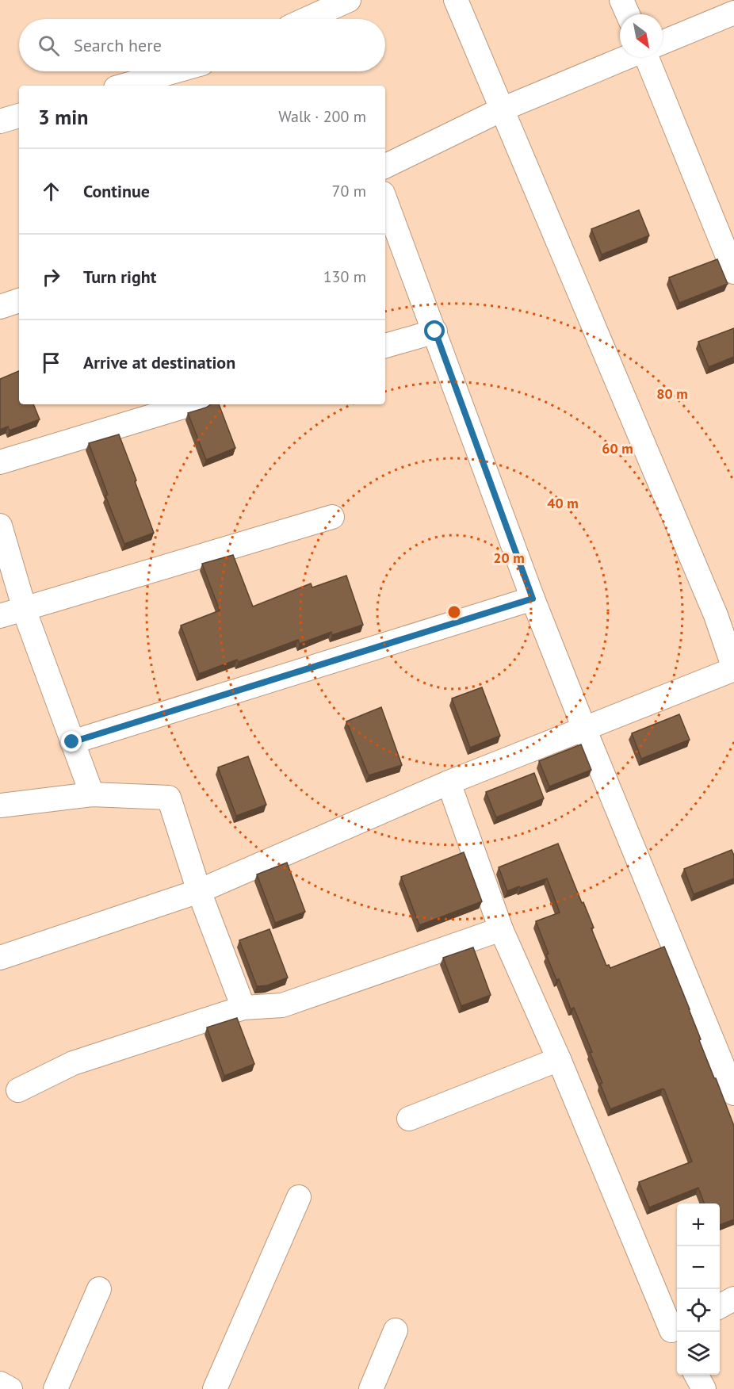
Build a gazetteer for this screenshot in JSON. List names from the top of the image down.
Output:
{
  "north": "bottom right",
  "page": {
    "search": "Search here",
    "heading": ["3 min", "Walk · 200 m"],
    "list": [
      ["Continue", "70 m"],
      ["Turn right", "130 m"],
      "Arrive at destination"
    ],
    "map_buttons": ["+", "−"]
  },
  "rings": [
    "80 m",
    "60 m",
    "40 m",
    "20 m"
  ]
}
